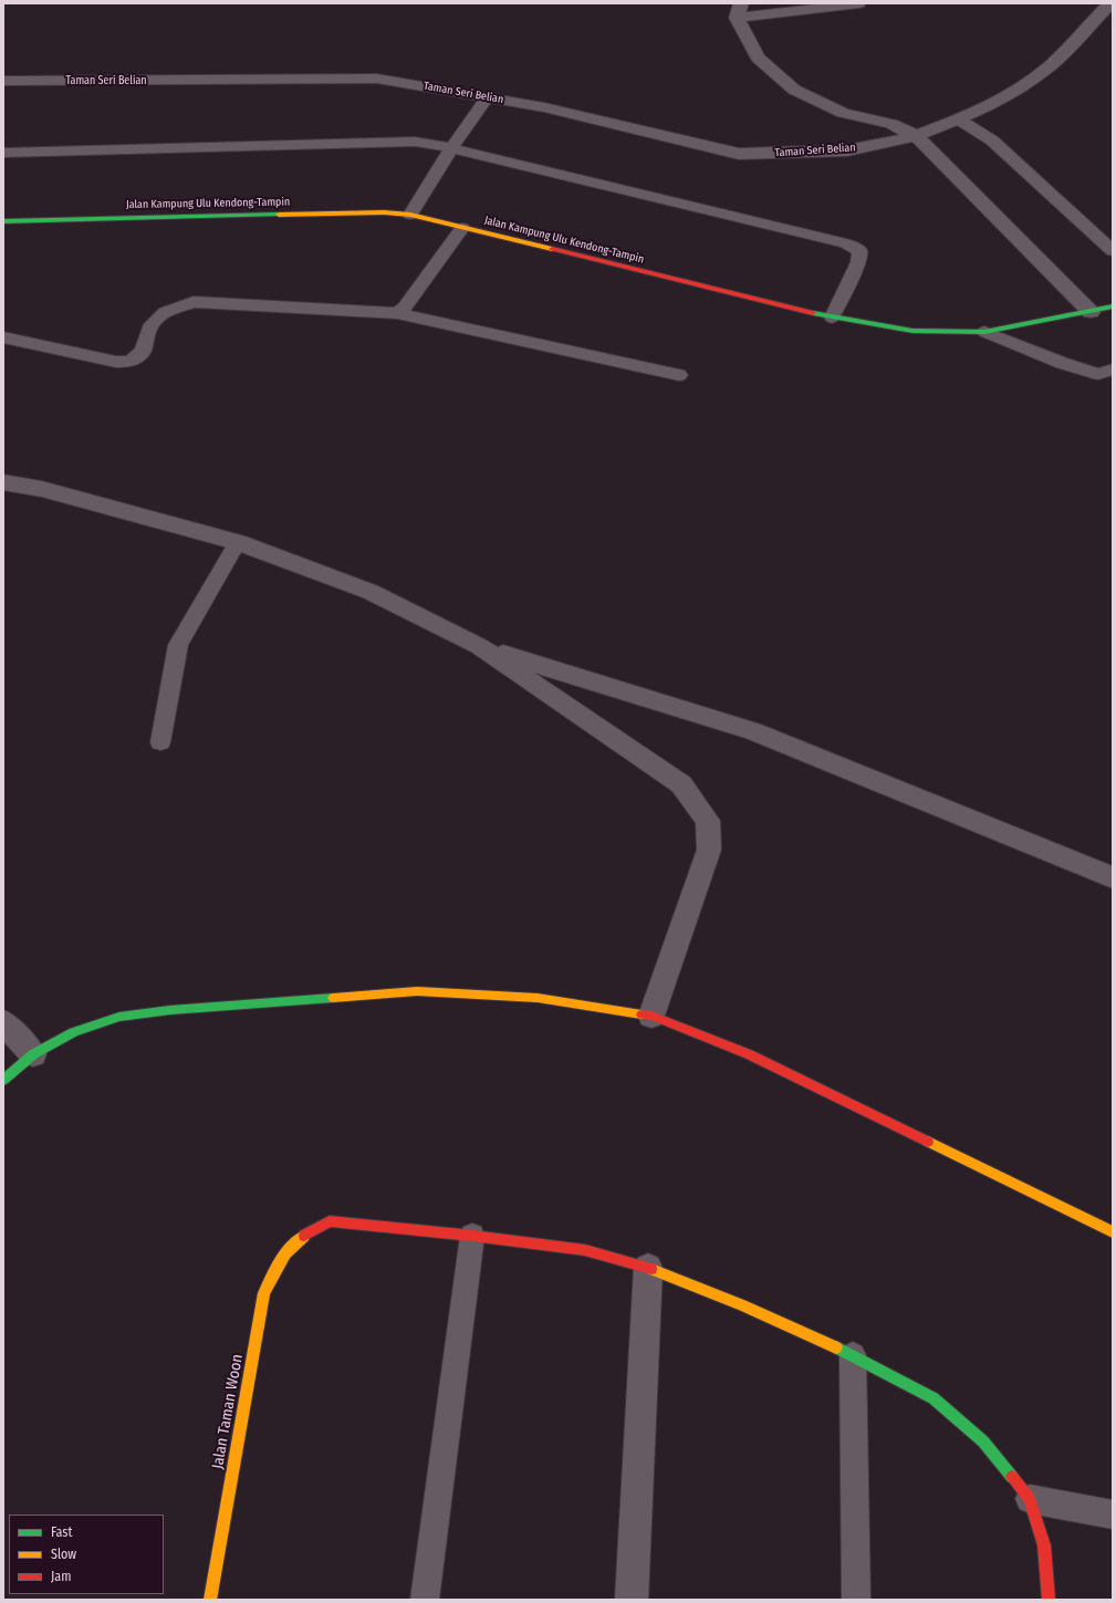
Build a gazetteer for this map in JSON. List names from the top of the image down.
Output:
{
  "streets": {
    "street": ["Taman Seri Belian", "Jalan Kampung Ulu Kendong-Tampin", "Jalan Taman Woon"]
  },
  "legend": ["Fast", "Slow", "Jam"]
}
